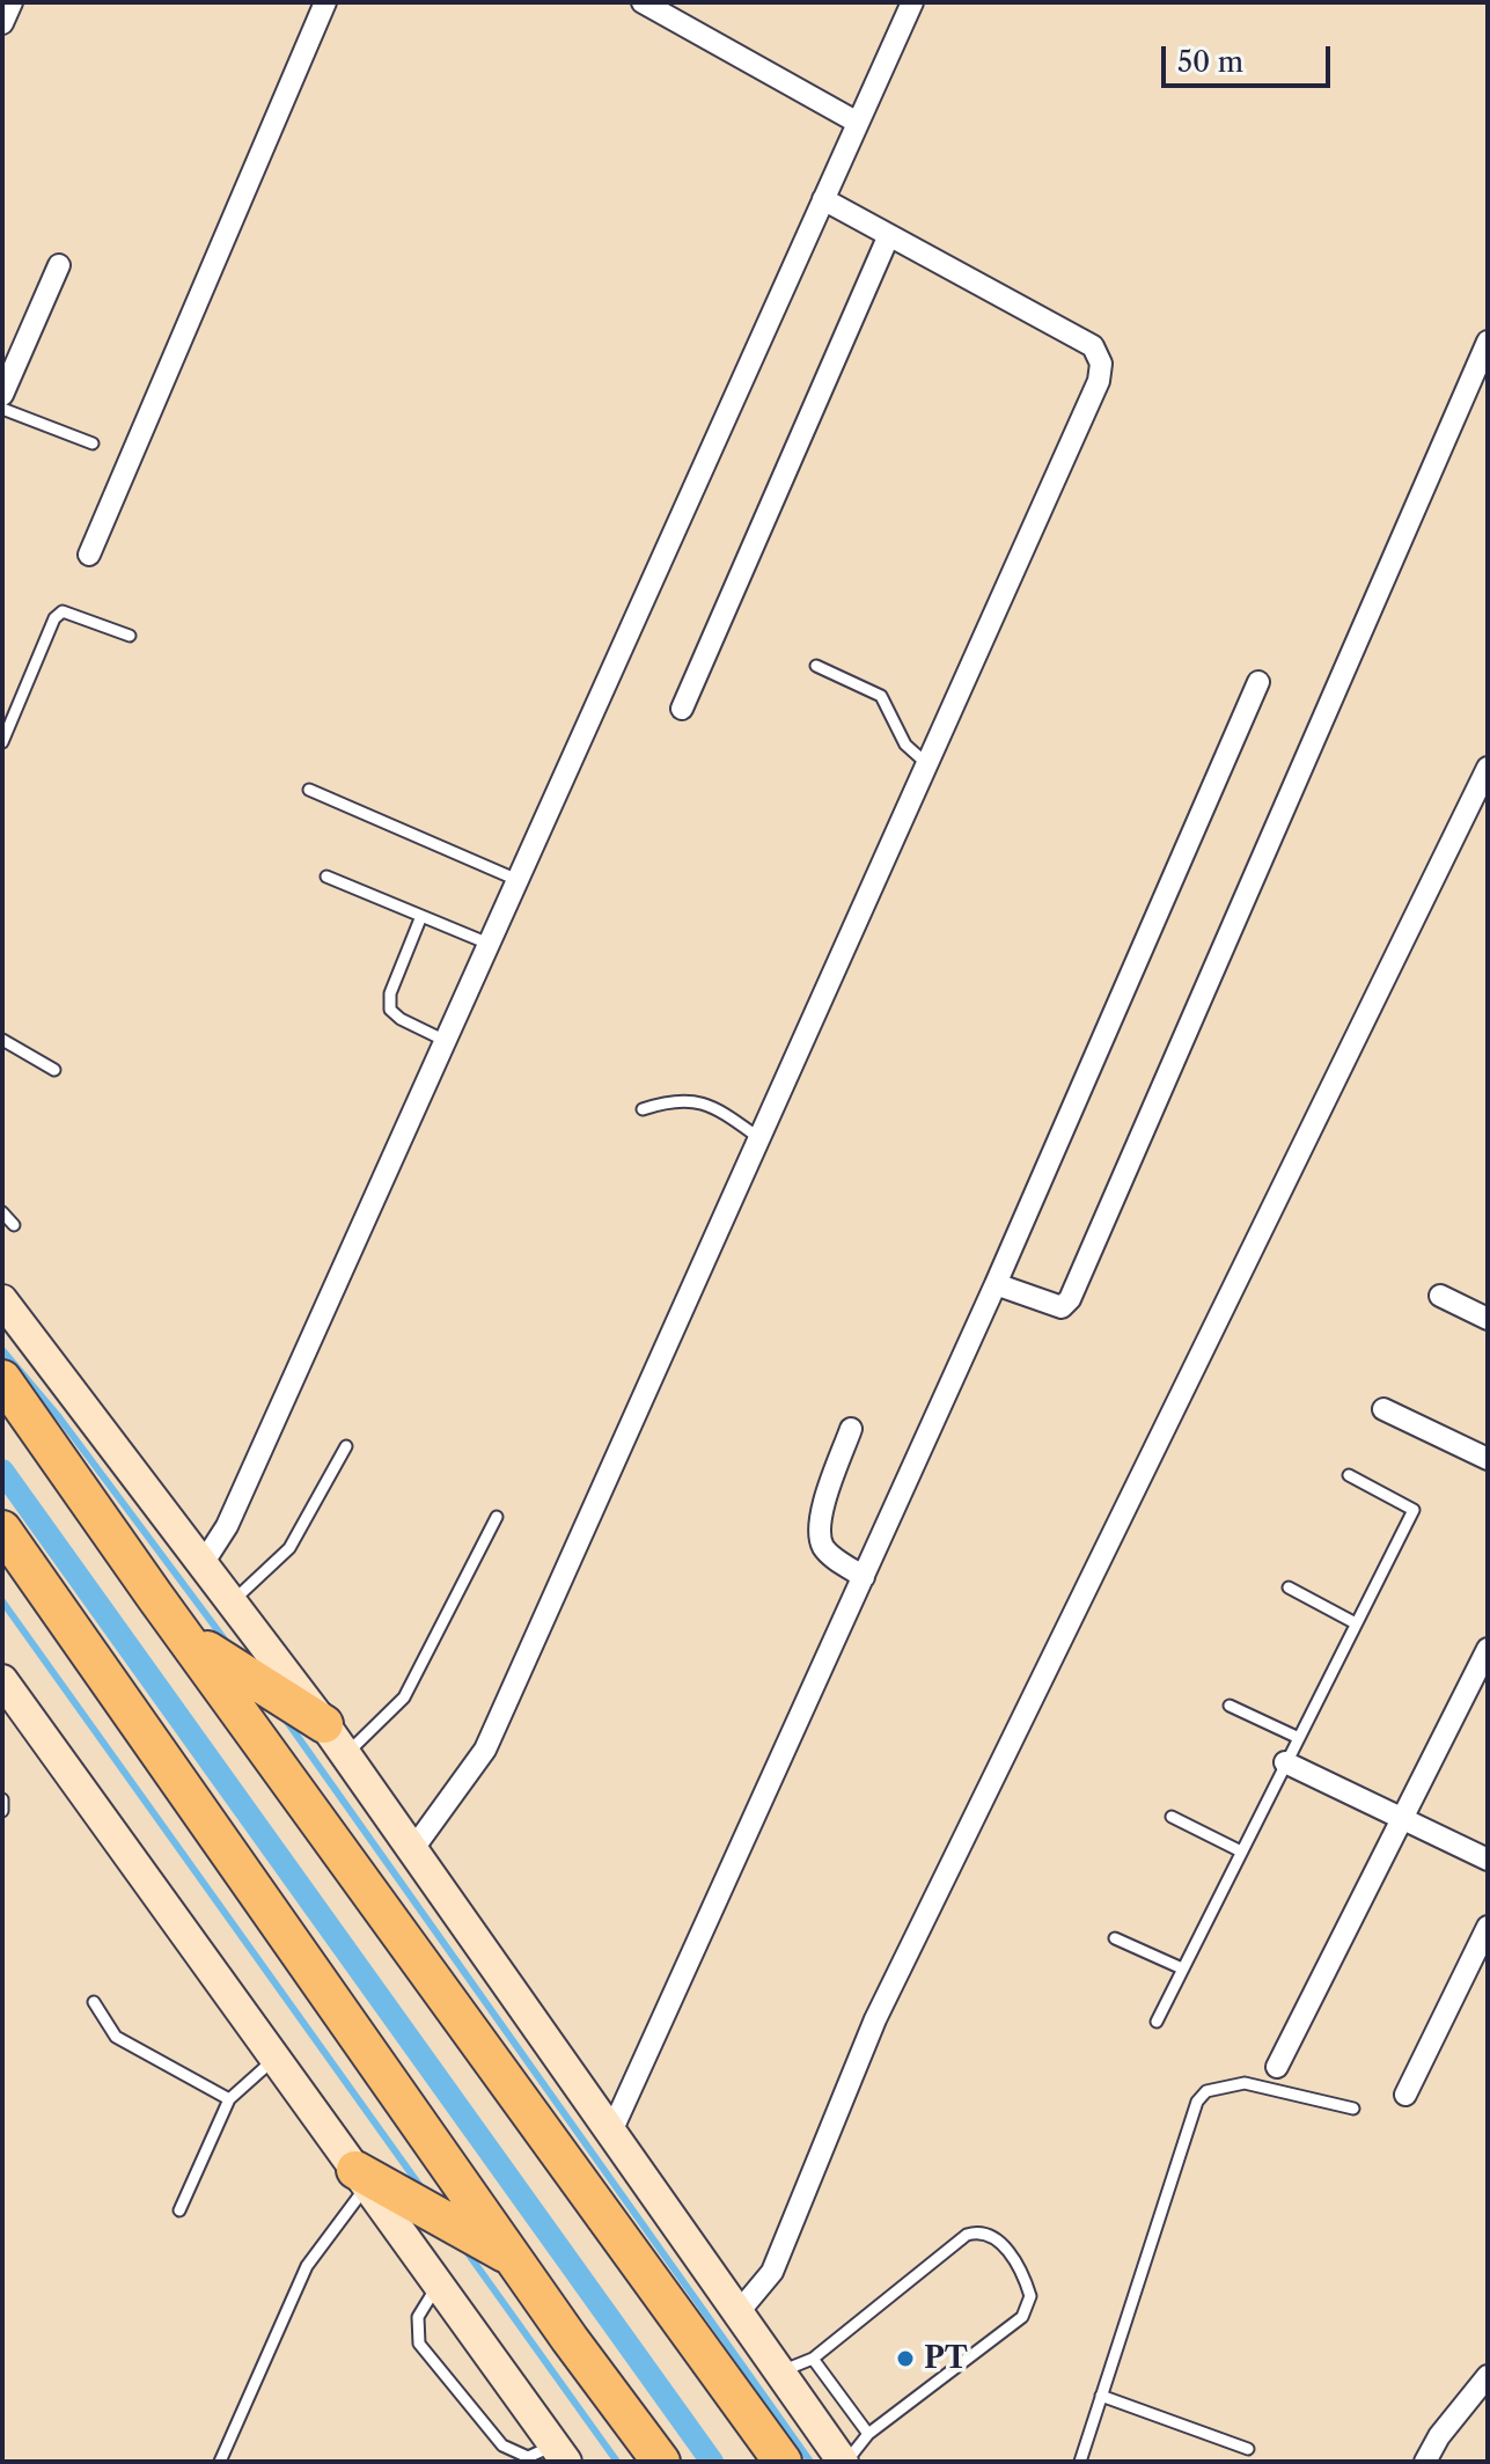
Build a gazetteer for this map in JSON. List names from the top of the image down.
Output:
{
  "places": ["PT"],
  "scale_bar": "50 m"
}
